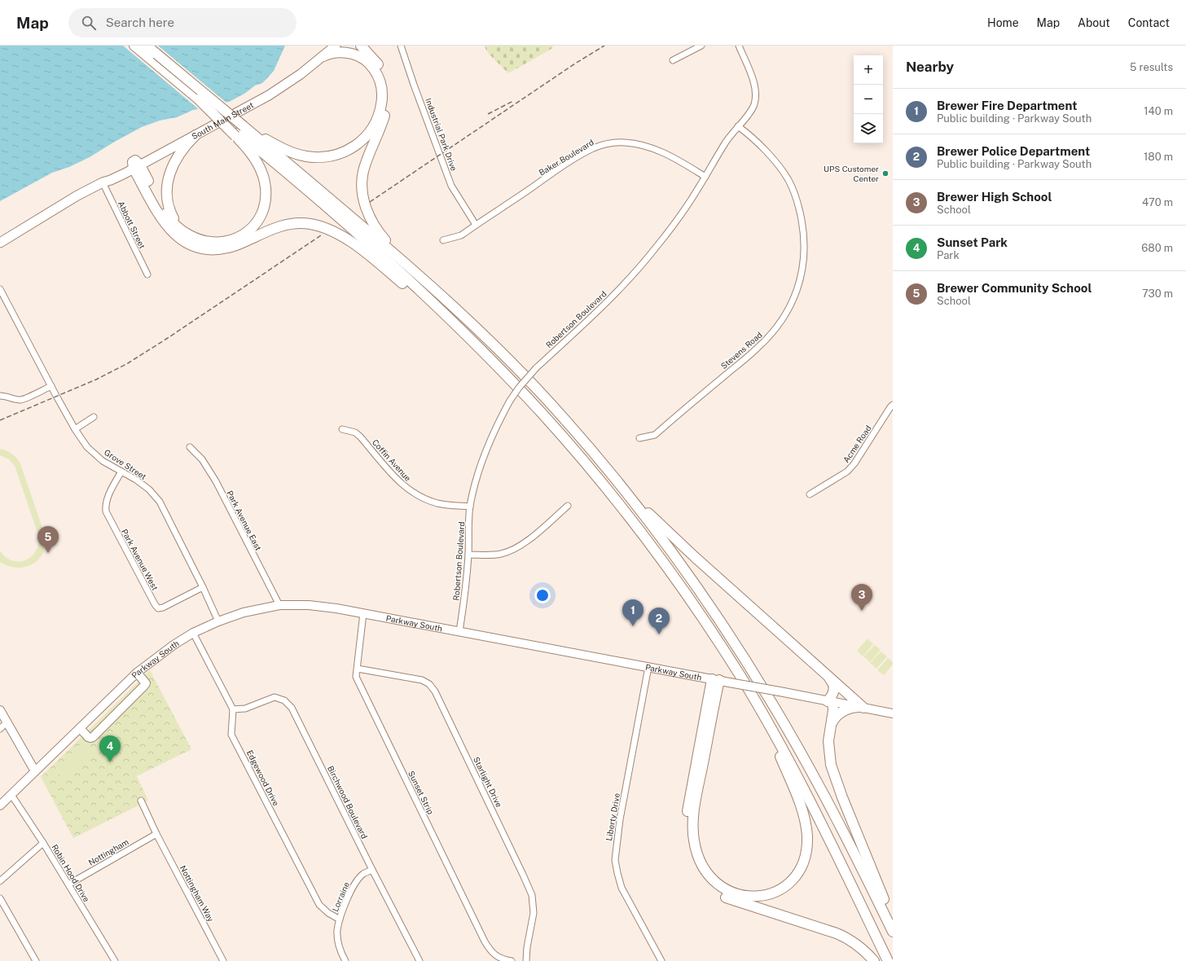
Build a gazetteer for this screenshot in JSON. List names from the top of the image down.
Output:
{
  "streets": {
    "main road": ["South Main Street", "Parkway South"],
    "street": [
      "Industrial Park Drive",
      "Baker Boulevard",
      "Abbott Street",
      "Robertson Boulevard",
      "Stevens Road",
      "Acme Road",
      "Coffin Avenue",
      "Grove Street",
      "Park Avenue East",
      "Park Avenue West",
      "Edgewood Drive",
      "Starlight Drive",
      "Sunset Strip",
      "Birchwood Boulevard",
      "Liberty Drive",
      "Nottingham",
      "Robin Hood Drive",
      "Nottingham Way",
      "Lorraine"
    ]
  },
  "crossings": [
    ["South Main Street", "Abbott Street"],
    ["Industrial Park Drive", "Baker Boulevard"],
    ["Baker Boulevard", "Robertson Boulevard"],
    ["Robertson Boulevard", "Stevens Road"],
    ["Robertson Boulevard", "Coffin Avenue"],
    ["Robertson Boulevard", "Parkway South"],
    ["Grove Street", "Park Avenue West"],
    ["Grove Street", "Parkway South"],
    ["Park Avenue East", "Parkway South"],
    ["Parkway South", "Sunset Strip"],
    ["Parkway South", "Liberty Drive"],
    ["Parkway South", "Robin Hood Drive"],
    ["Edgewood Drive", "Birchwood Boulevard"],
    ["Edgewood Drive", "Lorraine"],
    ["Starlight Drive", "Sunset Strip"],
    ["Birchwood Boulevard", "Lorraine"],
    ["Nottingham", "Robin Hood Drive"],
    ["Nottingham", "Nottingham Way"]
  ],
  "places": ["UPS Customer Center"],
  "page": {
    "header": "Map",
    "search": "Search here",
    "nav": [
      "Home",
      "Map",
      "About",
      "Contact"
    ],
    "heading": ["Nearby", "5 results"],
    "map_buttons": ["+", "−"],
    "list": [
      {
        "mark": "1",
        "name": "Brewer Fire Department",
        "note": "Public building · Parkway South",
        "value": "140 m"
      },
      {
        "mark": "2",
        "name": "Brewer Police Department",
        "note": "Public building · Parkway South",
        "value": "180 m"
      },
      {
        "mark": "3",
        "name": "Brewer High School",
        "note": "School",
        "value": "470 m"
      },
      {
        "mark": "4",
        "name": "Sunset Park",
        "note": "Park",
        "value": "680 m"
      },
      {
        "mark": "5",
        "name": "Brewer Community School",
        "note": "School",
        "value": "730 m"
      }
    ],
    "pins": [
      "5",
      "3",
      "1",
      "2",
      "4"
    ]
  }
}
